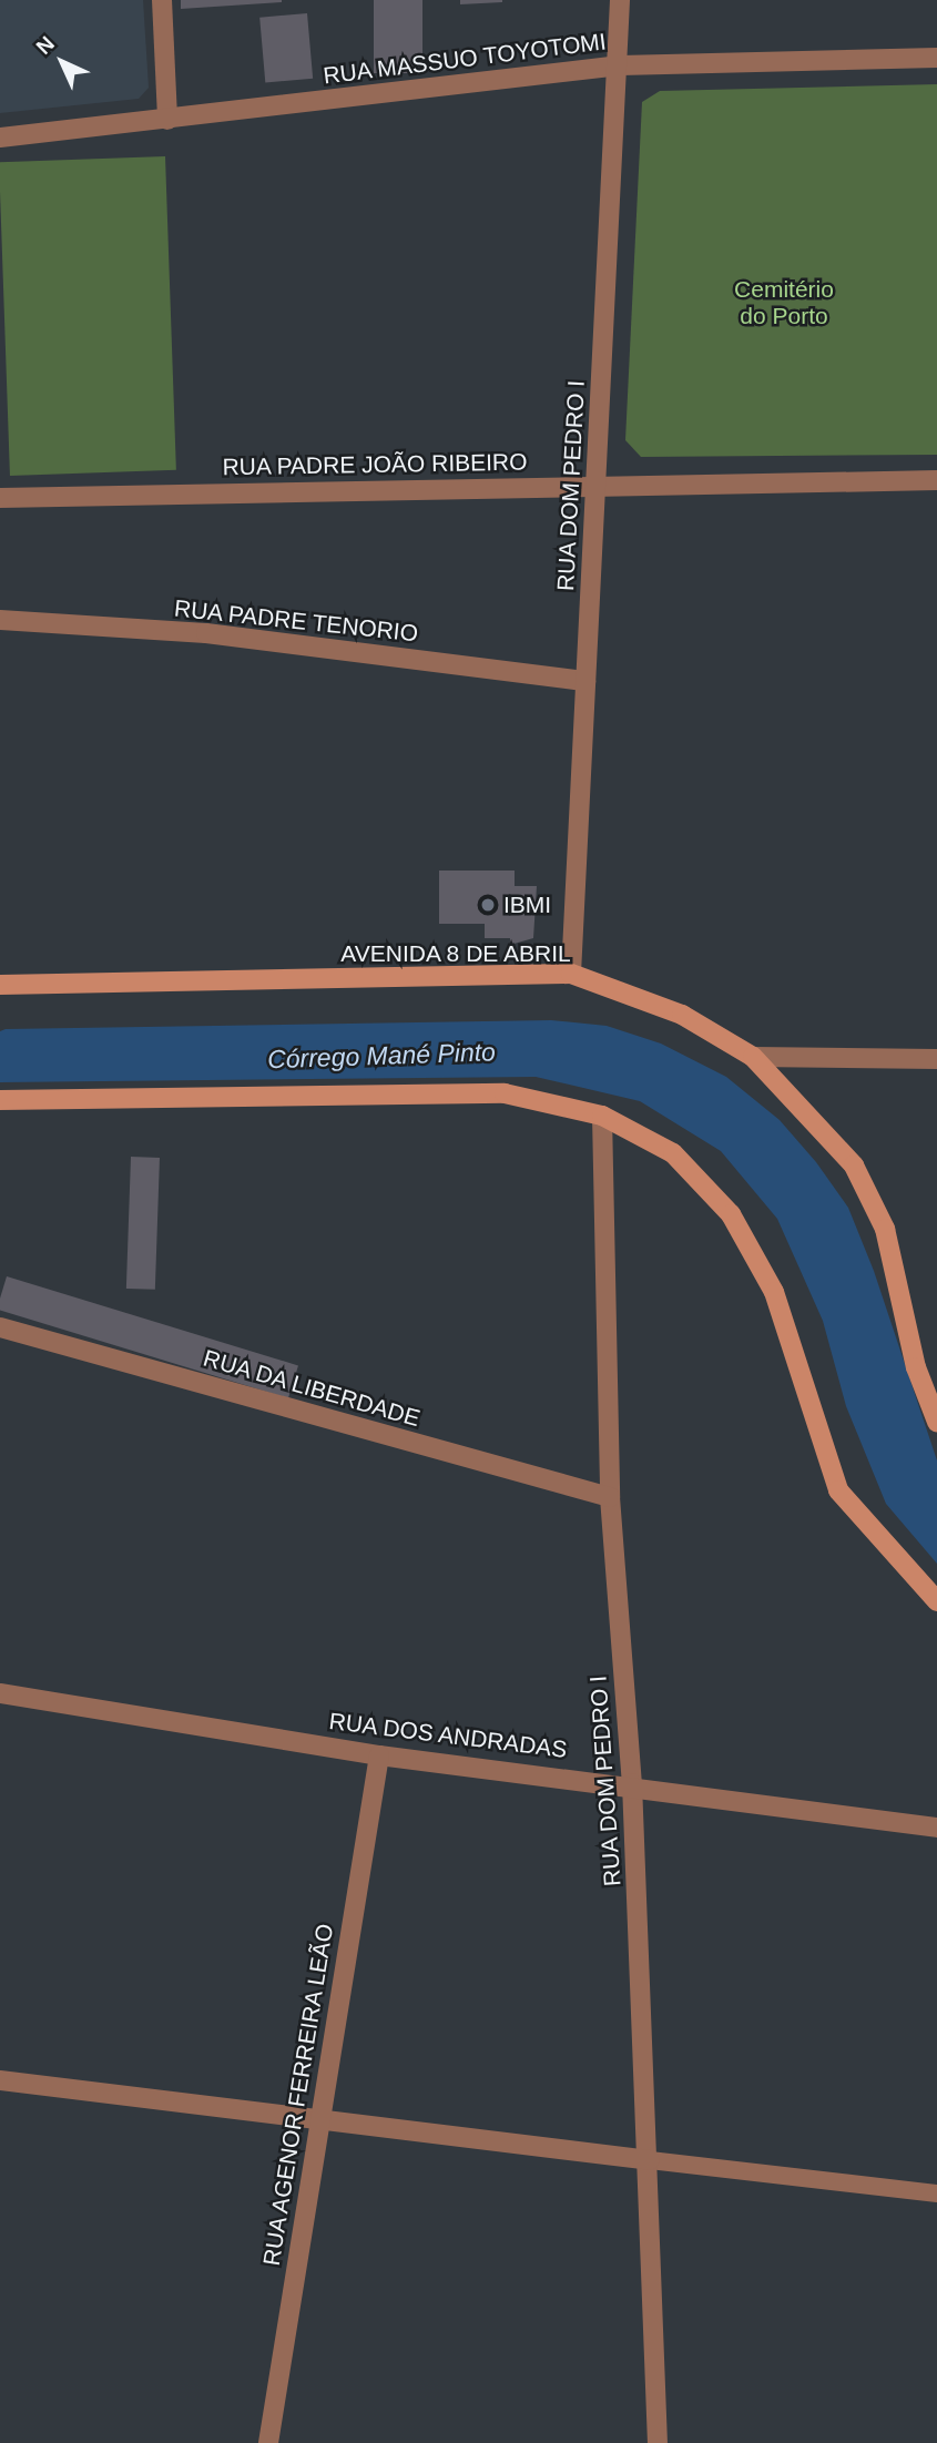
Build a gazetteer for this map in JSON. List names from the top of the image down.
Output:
{
  "streets": {
    "main road": ["AVENIDA 8 DE ABRIL"],
    "street": [
      "RUA MASSUO TOYOTOMI",
      "RUA PADRE JOÃO RIBEIRO",
      "RUA DOM PEDRO I",
      "RUA PADRE TENORIO",
      "RUA DA LIBERDADE",
      "RUA DOS ANDRADAS",
      "RUA AGENOR FERREIRA LEÃO"
    ]
  },
  "crossings": [
    ["RUA MASSUO TOYOTOMI", "RUA DOM PEDRO I"],
    ["RUA PADRE JOÃO RIBEIRO", "RUA DOM PEDRO I"],
    ["RUA DOM PEDRO I", "RUA PADRE TENORIO"],
    ["RUA DOM PEDRO I", "AVENIDA 8 DE ABRIL"],
    ["RUA DOM PEDRO I", "RUA DA LIBERDADE"],
    ["RUA DOM PEDRO I", "RUA DOS ANDRADAS"],
    ["RUA DOS ANDRADAS", "RUA AGENOR FERREIRA LEÃO"]
  ],
  "water": ["Córrego Mané Pinto"],
  "parks": ["Cemitério do Porto"],
  "places": ["IBMI"],
  "north": "top left"
}
